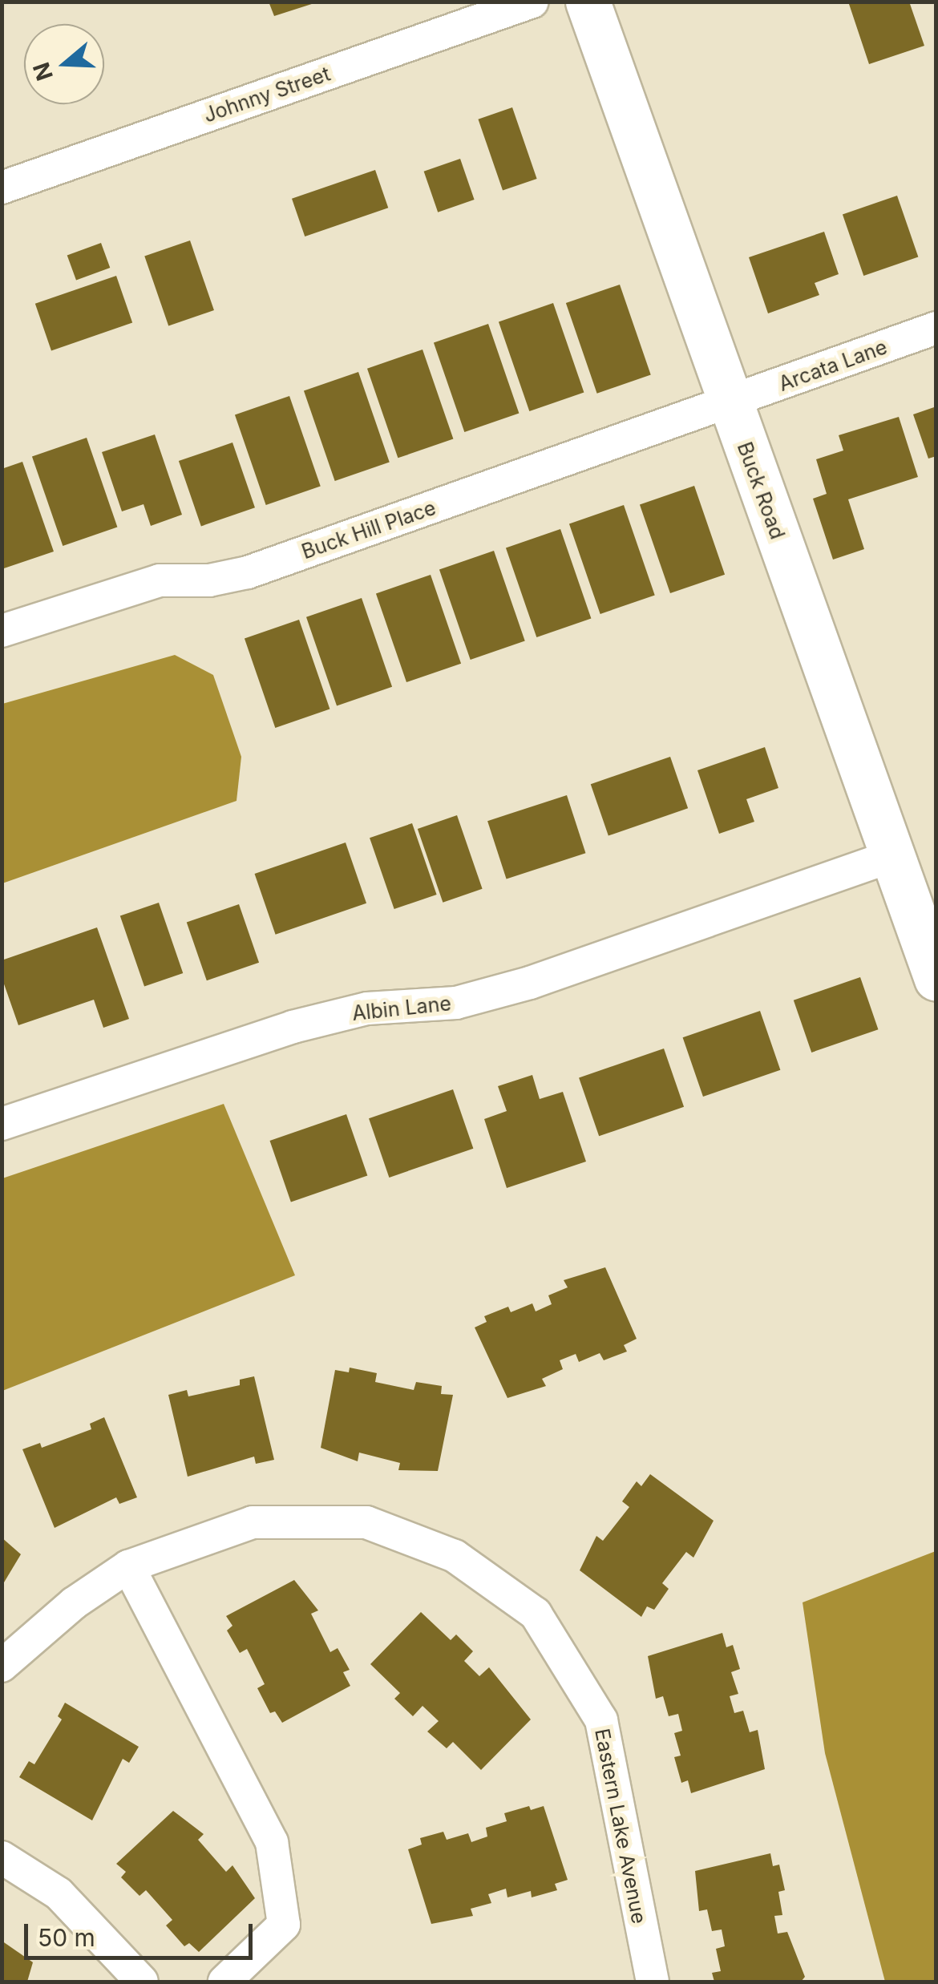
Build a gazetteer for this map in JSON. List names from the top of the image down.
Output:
{
  "streets": {
    "street": [
      "Johnny Street",
      "Arcata Lane",
      "Buck Road",
      "Buck Hill Place",
      "Albin Lane",
      "Eastern Lake Avenue"
    ]
  },
  "crossings": [
    ["Arcata Lane", "Buck Road"],
    ["Arcata Lane", "Buck Hill Place"],
    ["Buck Road", "Buck Hill Place"],
    ["Buck Road", "Albin Lane"]
  ],
  "scale_bar": "50 m",
  "north": "left"
}
